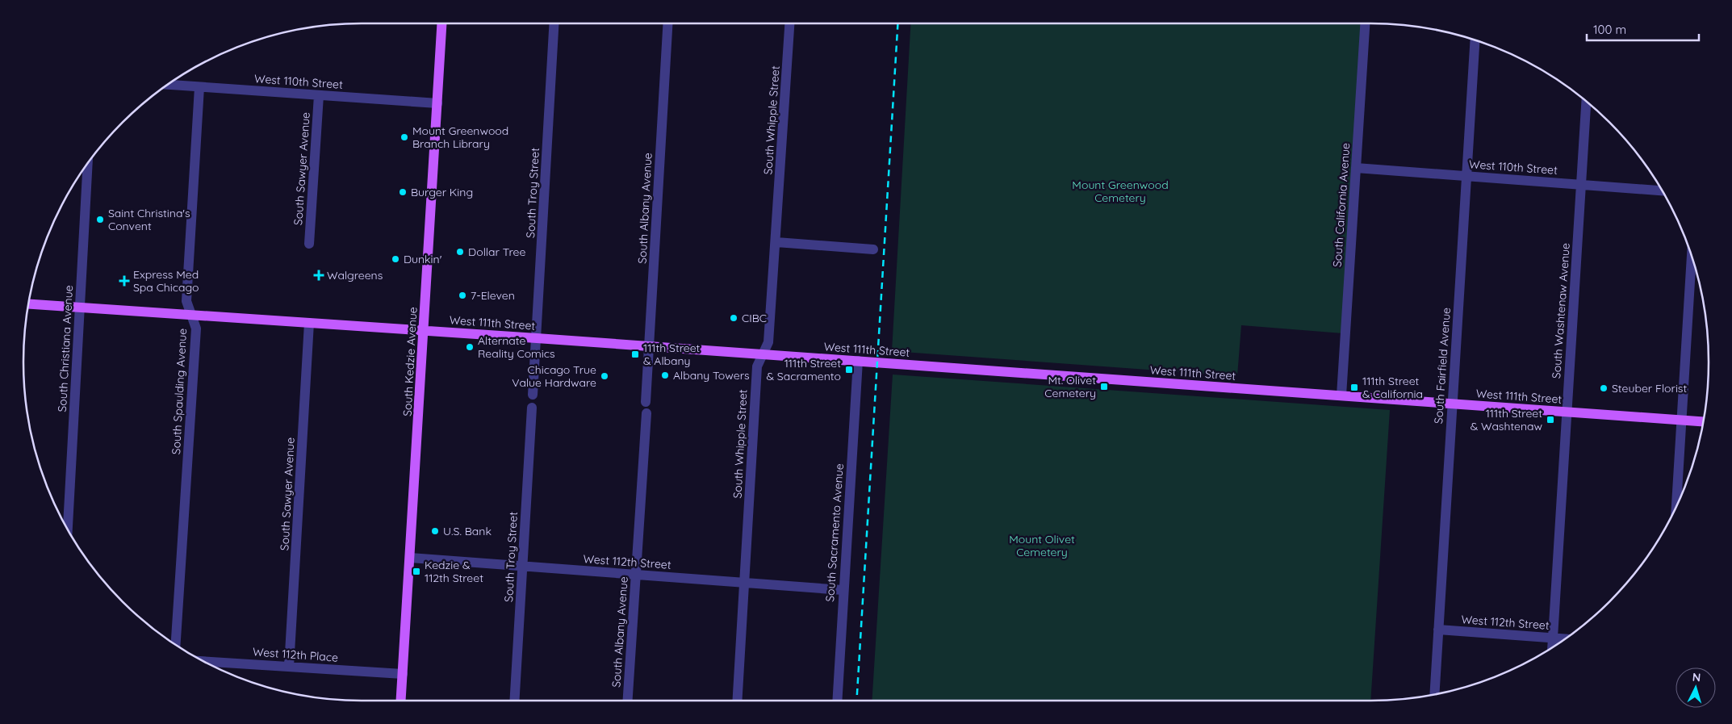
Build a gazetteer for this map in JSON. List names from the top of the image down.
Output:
{
  "streets": {
    "main road": ["West 111th Street", "South Kedzie Avenue"],
    "street": [
      "West 110th Street",
      "South Whipple Street",
      "South Sawyer Avenue",
      "South Troy Street",
      "South California Avenue",
      "South Albany Avenue",
      "South Washtenaw Avenue",
      "South Christiana Avenue",
      "South Fairfield Avenue",
      "South Spaulding Avenue",
      "South Sacramento Avenue",
      "West 112th Street",
      "West 112th Place"
    ]
  },
  "crossings": [
    ["West 110th Street", "South Sawyer Avenue"],
    ["West 110th Street", "South California Avenue"],
    ["West 110th Street", "South Washtenaw Avenue"],
    ["West 110th Street", "South Kedzie Avenue"],
    ["West 110th Street", "South Fairfield Avenue"],
    ["West 110th Street", "South Spaulding Avenue"],
    ["South Whipple Street", "West 111th Street"],
    ["South Whipple Street", "West 112th Street"],
    ["South Sawyer Avenue", "West 111th Street"],
    ["South Sawyer Avenue", "West 112th Place"],
    ["South Troy Street", "West 111th Street"],
    ["South Troy Street", "West 112th Street"],
    ["South California Avenue", "West 111th Street"],
    ["South Albany Avenue", "West 111th Street"],
    ["South Albany Avenue", "West 112th Street"],
    ["South Washtenaw Avenue", "West 111th Street"],
    ["South Washtenaw Avenue", "West 112th Street"],
    ["West 111th Street", "South Christiana Avenue"],
    ["West 111th Street", "South Kedzie Avenue"],
    ["West 111th Street", "South Fairfield Avenue"],
    ["West 111th Street", "South Spaulding Avenue"],
    ["West 111th Street", "South Sacramento Avenue"],
    ["South Kedzie Avenue", "West 112th Street"],
    ["South Kedzie Avenue", "West 112th Place"],
    ["South Fairfield Avenue", "West 112th Street"],
    ["South Sacramento Avenue", "West 112th Street"]
  ],
  "parks": ["Mount Greenwood Cemetery", "Mount Olivet Cemetery"],
  "places": {
    "other": [
      "Mount Greenwood Branch Library",
      "Burger King",
      "Saint Christina's Convent",
      "Dollar Tree",
      "Dunkin'",
      "7-Eleven",
      "CIBC",
      "Alternate Reality Comics",
      "Albany Towers",
      "Chicago True Value Hardware",
      "Steuber Florist",
      "U.S. Bank"
    ],
    "health": ["Walgreens", "Express Med Spa Chicago"],
    "transit": [
      "111th Street & Albany",
      "111th Street & Sacramento",
      "Mt. Olivet Cemetery",
      "111th Street & California",
      "111th Street & Washtenaw",
      "Kedzie & 112th Street"
    ]
  },
  "scale_bar": "100 m",
  "north": "top"
}
